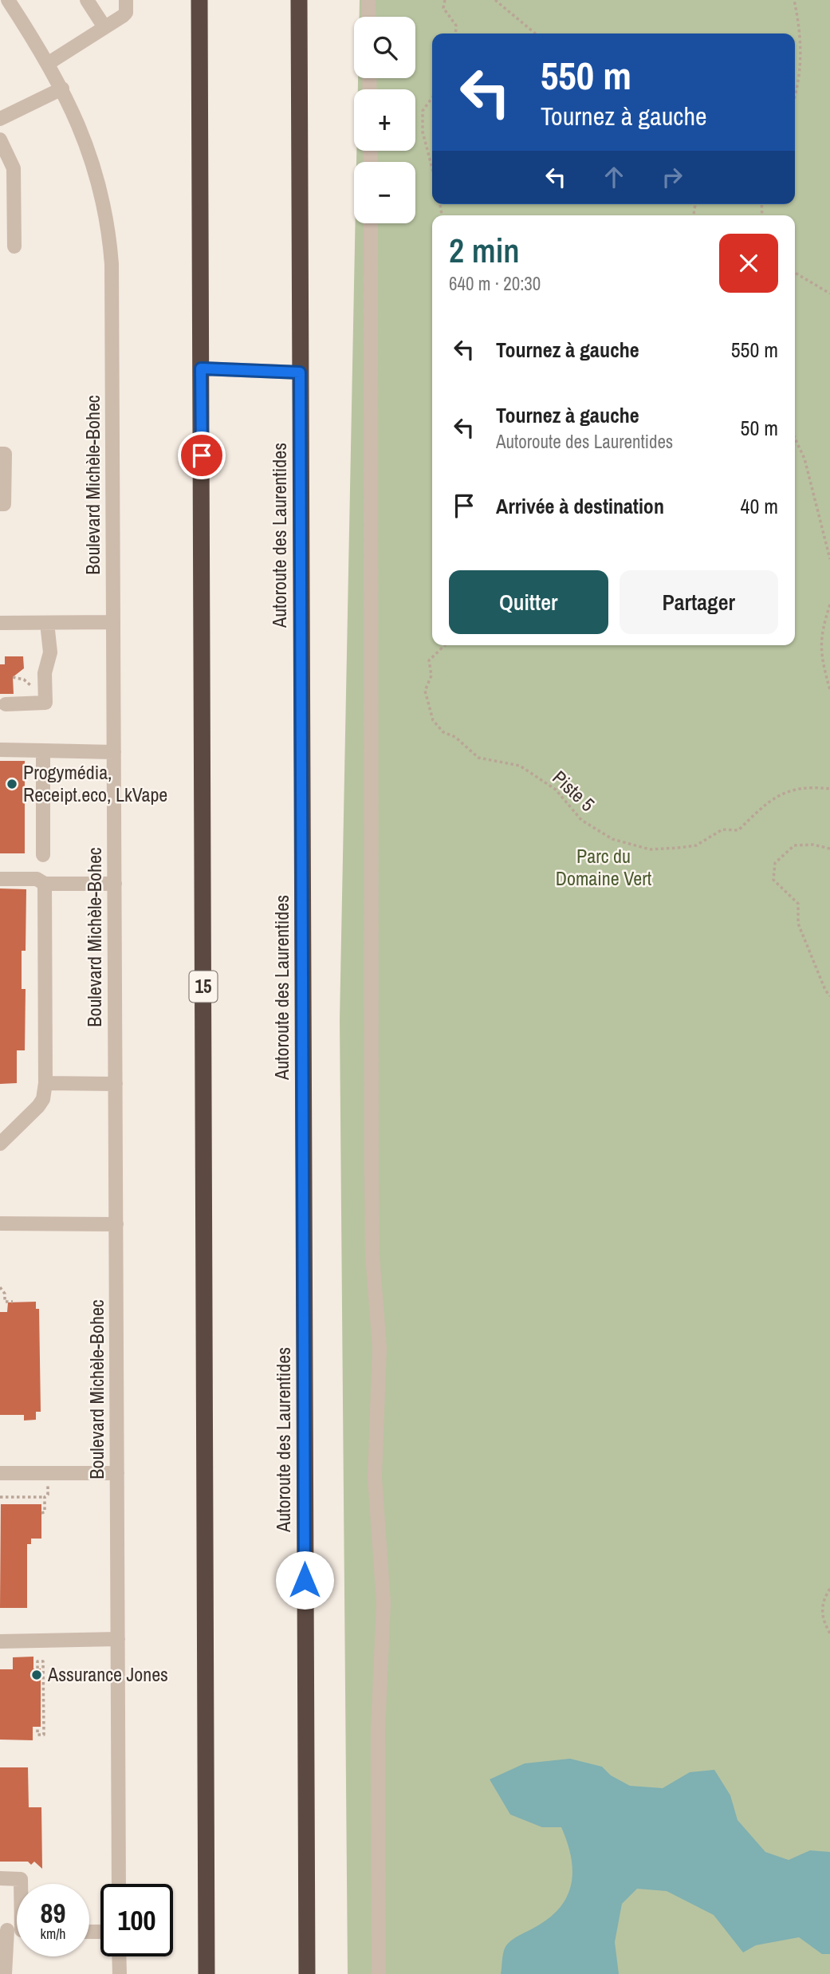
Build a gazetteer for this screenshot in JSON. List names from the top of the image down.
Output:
{
  "streets": {
    "highway": ["Autoroute des Laurentides", "15"],
    "street": ["Boulevard Michèle-Bohec"],
    "path": ["Piste 5"]
  },
  "parks": ["Parc du Domaine Vert"],
  "places": ["Progymédia, Receipt.eco, LkVape", "Assurance Jones"],
  "page": {
    "map_buttons": ["+", "−"],
    "turn": ["550 m", "Tournez à gauche"],
    "heading": ["2 min", "640 m · 20:30"],
    "list": [
      {
        "name": "Tournez à gauche",
        "value": "550 m"
      },
      {
        "name": "Tournez à gauche",
        "note": "Autoroute des Laurentides",
        "value": "50 m"
      },
      {
        "name": "Arrivée à destination",
        "value": "40 m"
      }
    ],
    "buttons": ["Quitter", "Partager"],
    "speed": "89 km/h",
    "limit": "100"
  }
}
